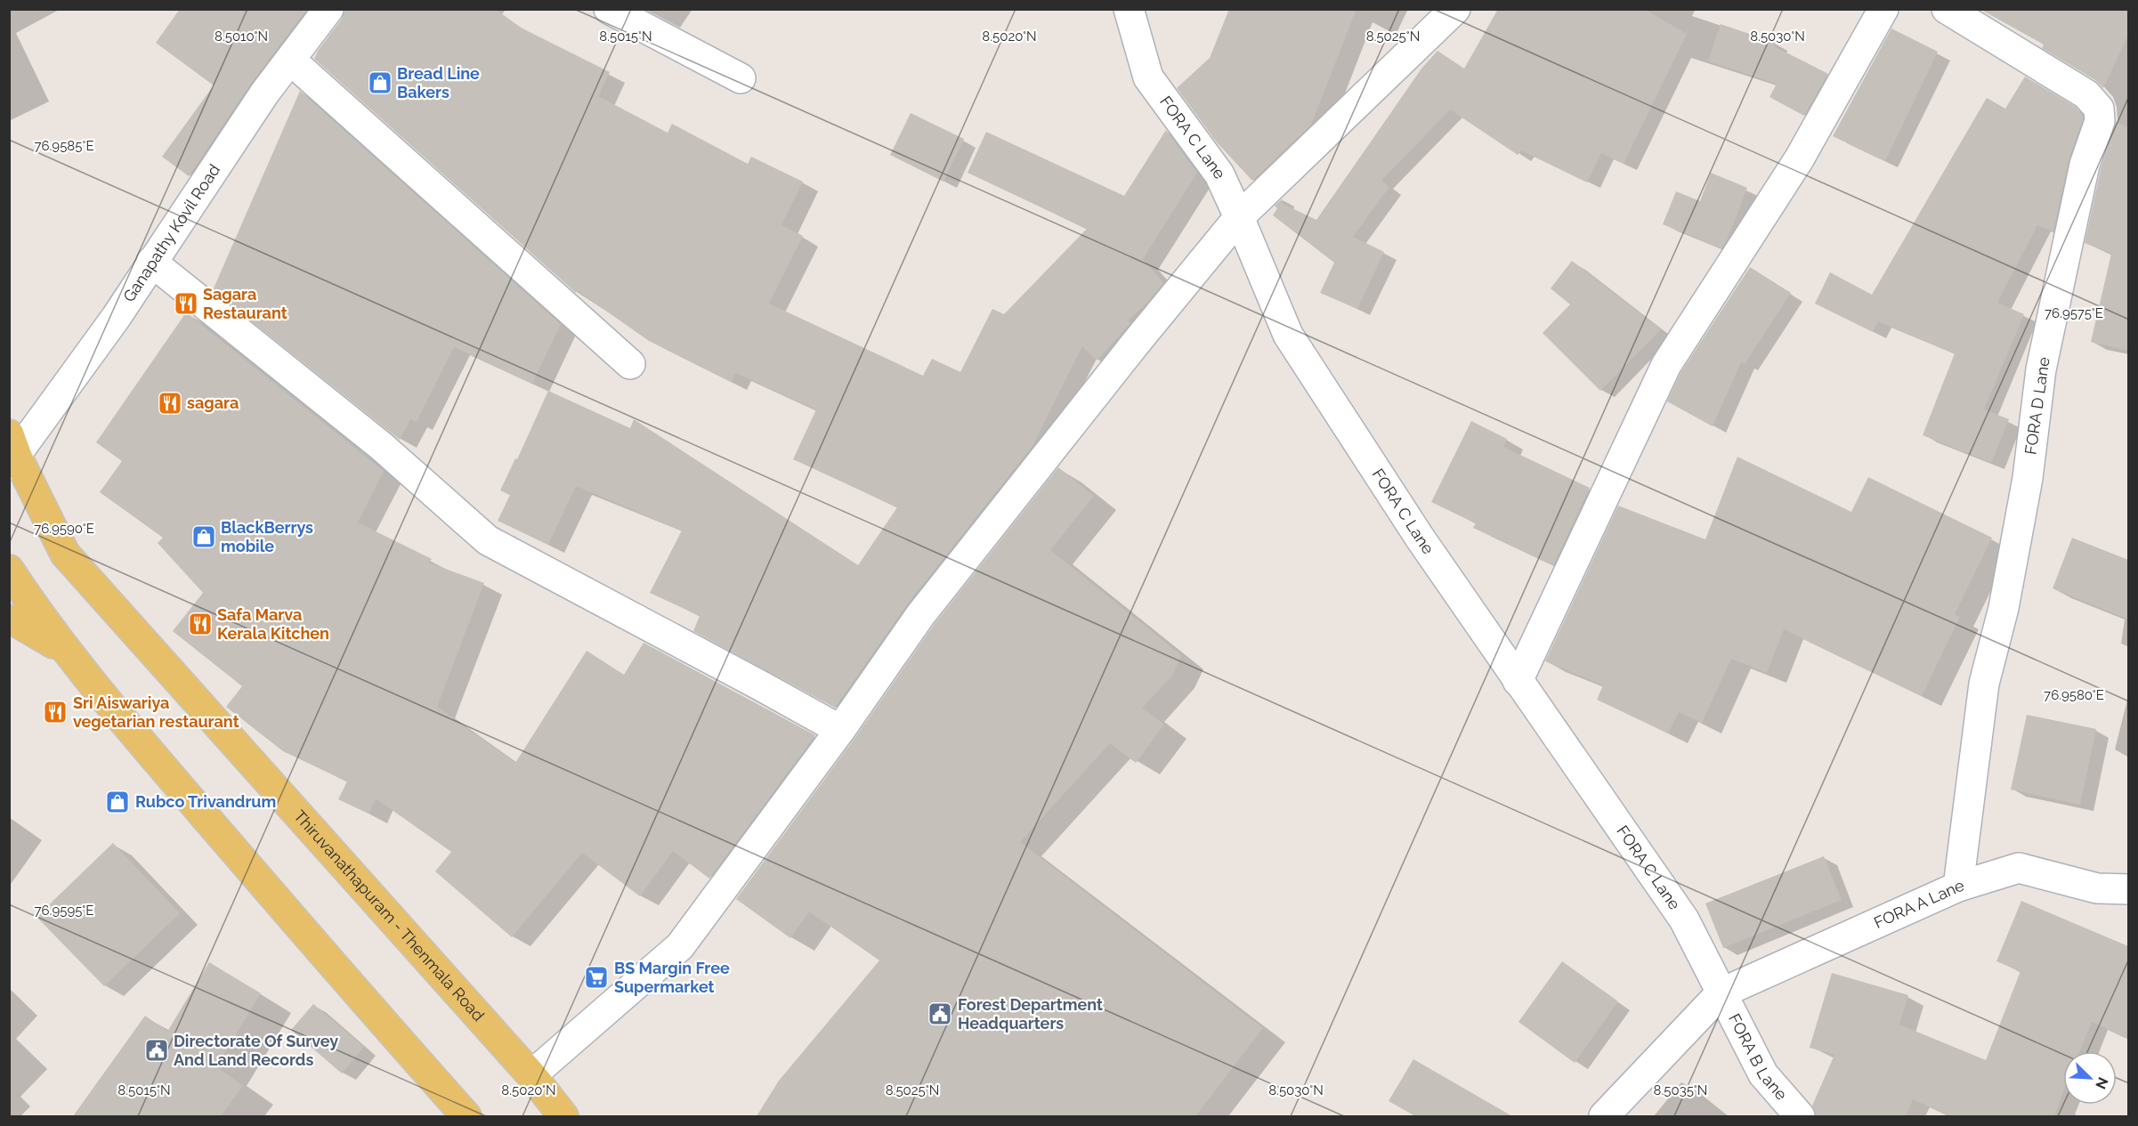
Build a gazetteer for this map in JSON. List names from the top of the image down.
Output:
{
  "streets": {
    "main road": ["Thiruvanathapuram - Thenmala Road"],
    "street": [
      "FORA C Lane",
      "Ganapathy Kovil Road",
      "FORA D Lane",
      "FORA A Lane",
      "FORA B Lane"
    ]
  },
  "crossings": [
    ["FORA C Lane", "FORA A Lane"],
    ["FORA C Lane", "FORA B Lane"],
    ["Ganapathy Kovil Road", "Thiruvanathapuram - Thenmala Road"],
    ["FORA D Lane", "FORA A Lane"],
    ["FORA A Lane", "FORA B Lane"]
  ],
  "places": {
    "shop": ["Bread Line Bakers", "BlackBerrys mobile", "Rubco Trivandrum"],
    "restaurant": [
      "Sagara Restaurant",
      "sagara",
      "Safa Marva Kerala Kitchen",
      "Sri Aiswariya vegetarian restaurant"
    ],
    "supermarket": ["BS Margin Free Supermarket"],
    "public building": ["Forest Department Headquarters", "Directorate Of Survey And Land Records"]
  },
  "north": "bottom right",
  "coordinates": [
    "8.5010°N",
    "8.5015°N",
    "8.5020°N",
    "8.5025°N",
    "8.5030°N",
    "76.9585°E",
    "76.9575°E",
    "76.9590°E",
    "76.9580°E",
    "76.9595°E",
    "8.5035°N"
  ]
}
